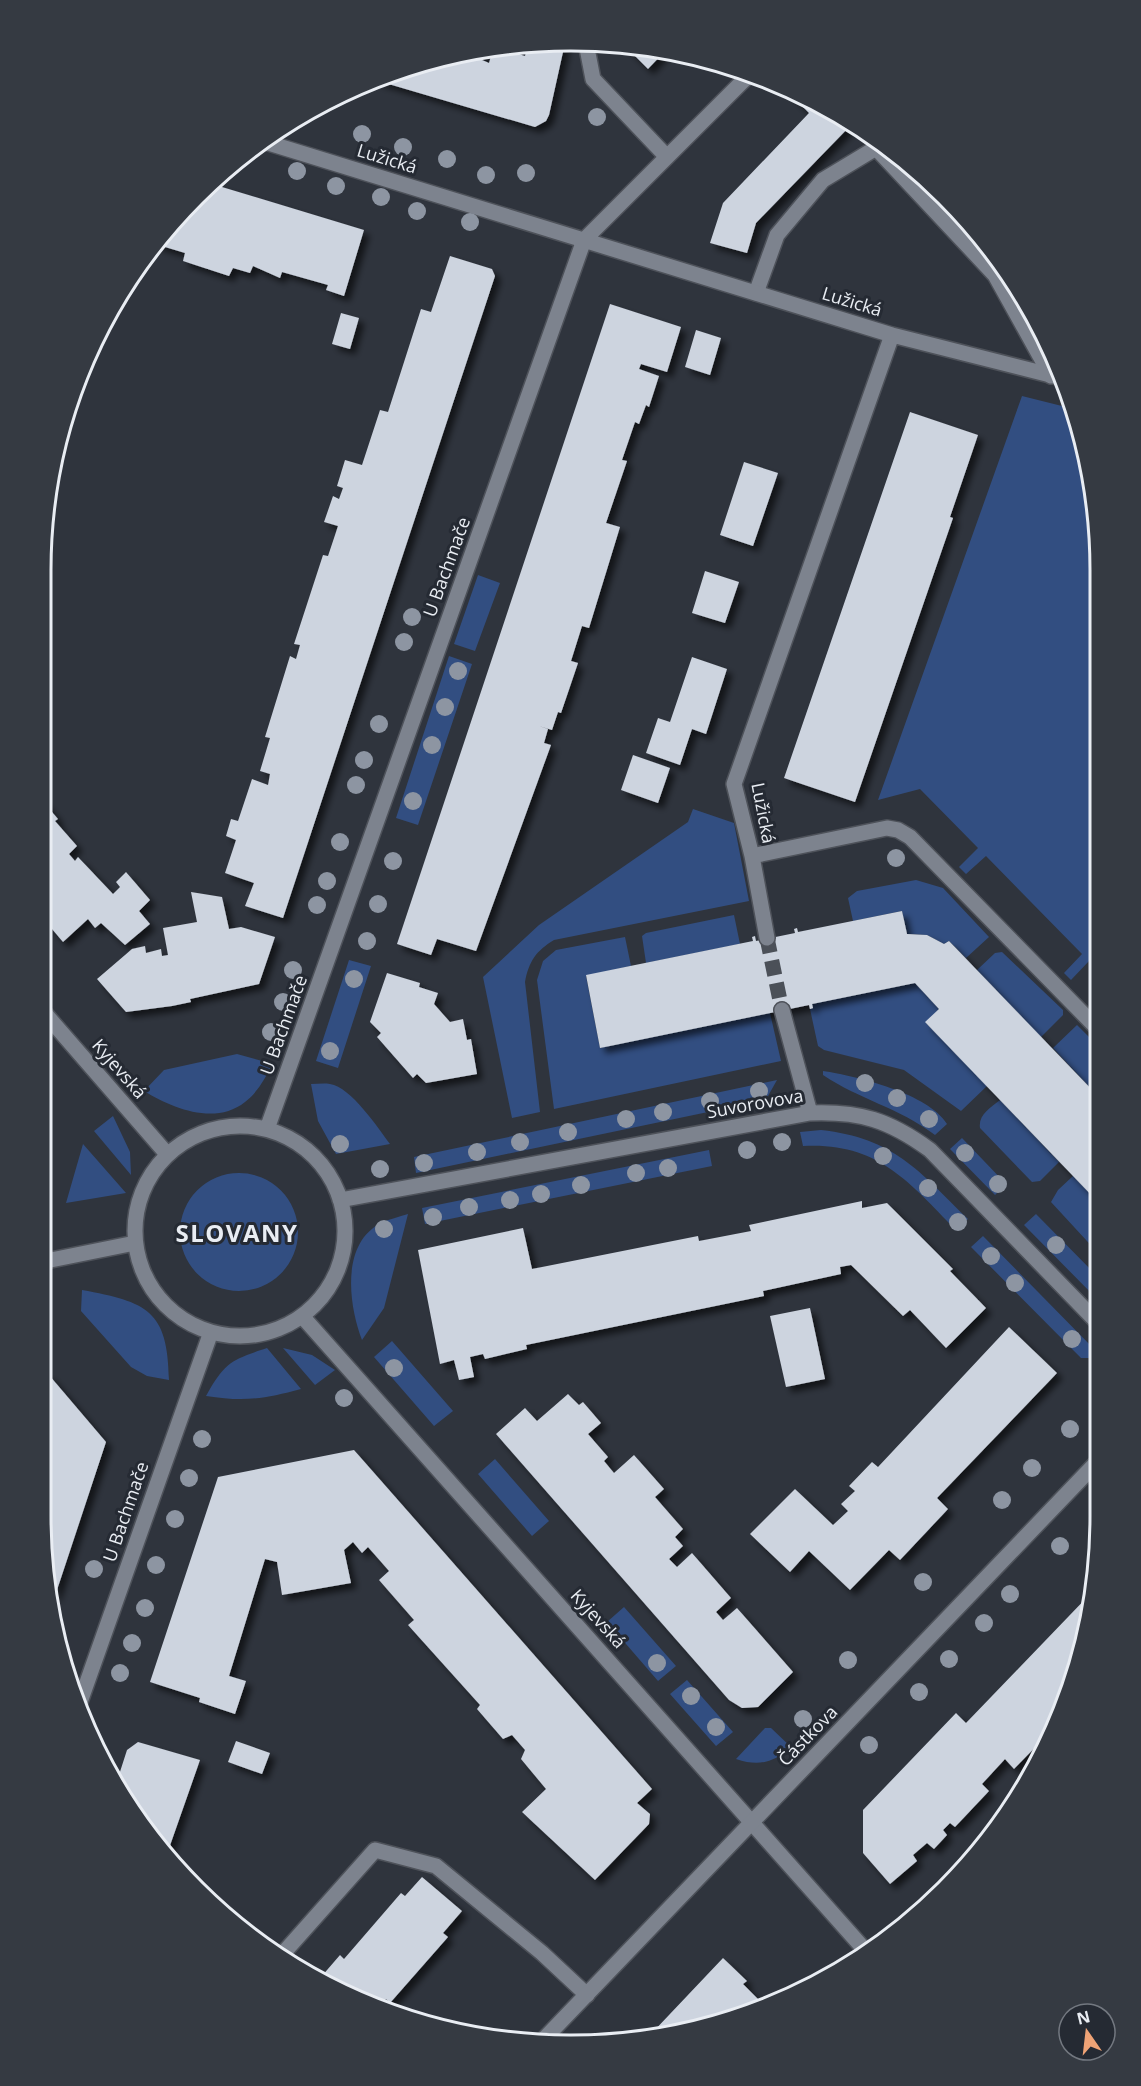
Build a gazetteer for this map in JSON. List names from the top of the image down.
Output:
{
  "streets": {
    "street": [
      "Lužická",
      "U Bachmače",
      "Kyjevská",
      "Suvorovova",
      "Částkova"
    ]
  },
  "crossings": [
    ["Lužická", "U Bachmače"],
    ["U Bachmače", "Kyjevská"],
    ["U Bachmače", "Suvorovova"],
    ["Kyjevská", "Suvorovova"],
    ["Kyjevská", "Částkova"]
  ],
  "districts": ["SLOVANY"],
  "north": "top"
}
